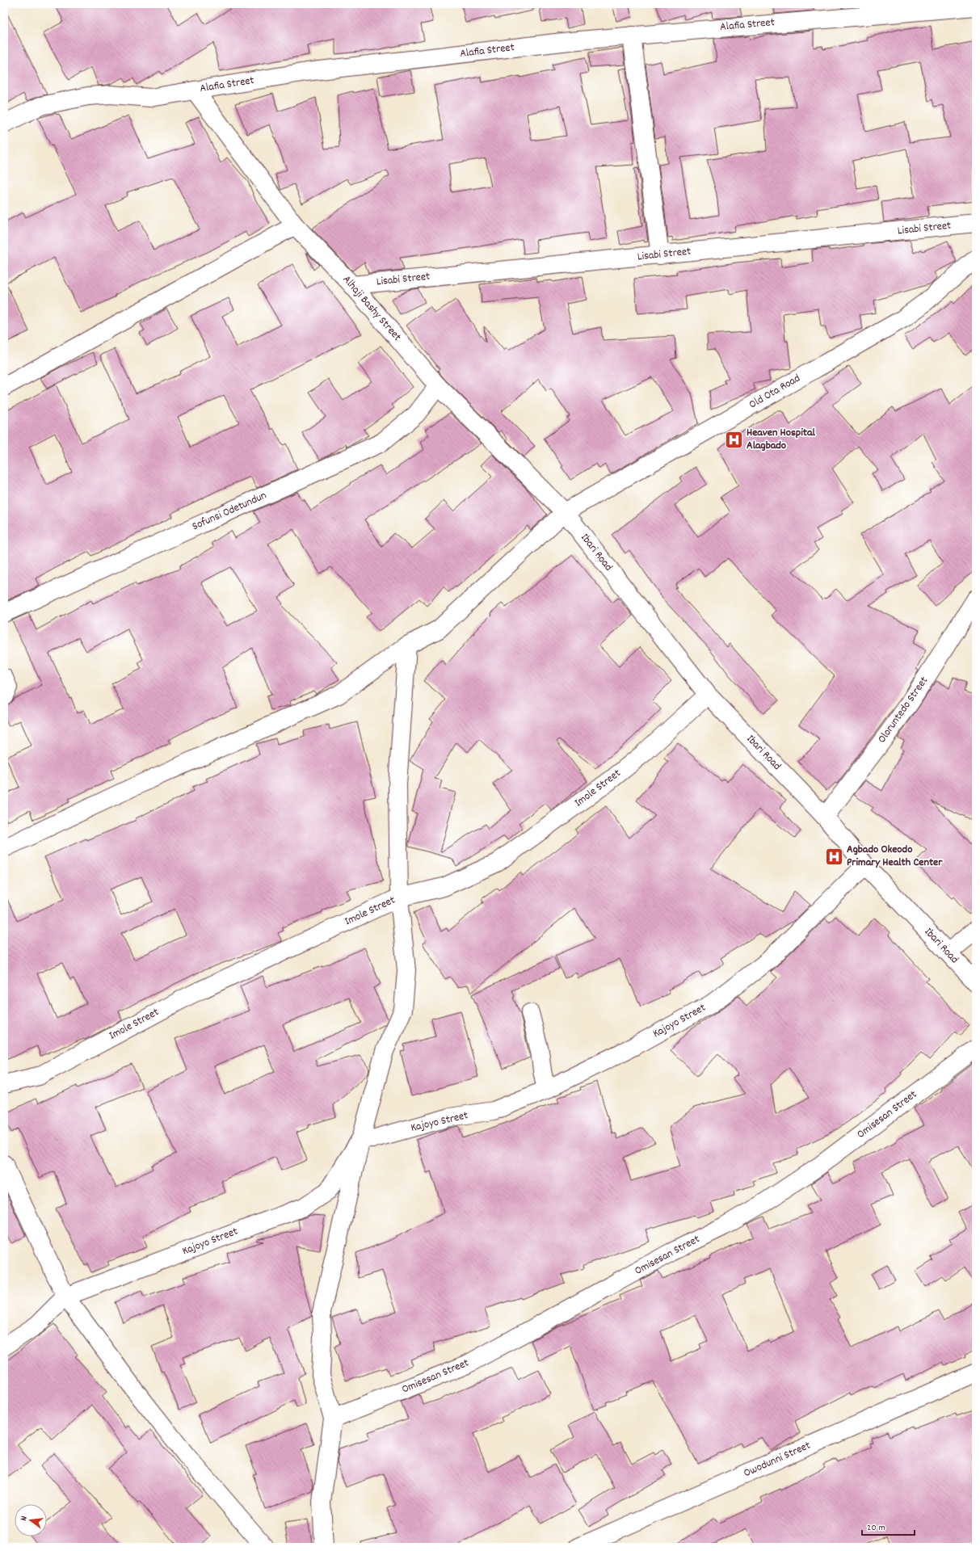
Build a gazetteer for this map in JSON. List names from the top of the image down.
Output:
{
  "streets": {
    "street": [
      "Alafia Street",
      "Lisabi Street",
      "Alhaji Bashy Street",
      "Old Ota Road",
      "Sofunsi Odetundun",
      "Ibari Road",
      "Oloruntedo Street",
      "Imole Street",
      "Kajoyo Street",
      "Omisesan Street",
      "Owodunni Street"
    ]
  },
  "crossings": [
    ["Alafia Street", "Alhaji Bashy Street"],
    ["Lisabi Street", "Alhaji Bashy Street"],
    ["Alhaji Bashy Street", "Old Ota Road"],
    ["Alhaji Bashy Street", "Sofunsi Odetundun"],
    ["Alhaji Bashy Street", "Ibari Road"],
    ["Old Ota Road", "Ibari Road"],
    ["Ibari Road", "Oloruntedo Street"],
    ["Ibari Road", "Imole Street"],
    ["Ibari Road", "Kajoyo Street"]
  ],
  "places": {
    "hospital": ["Heaven Hospital Alagbado", "Agbado Okeodo Primary Health Center"]
  },
  "scale_bar": "20 m",
  "north": "left"
}
